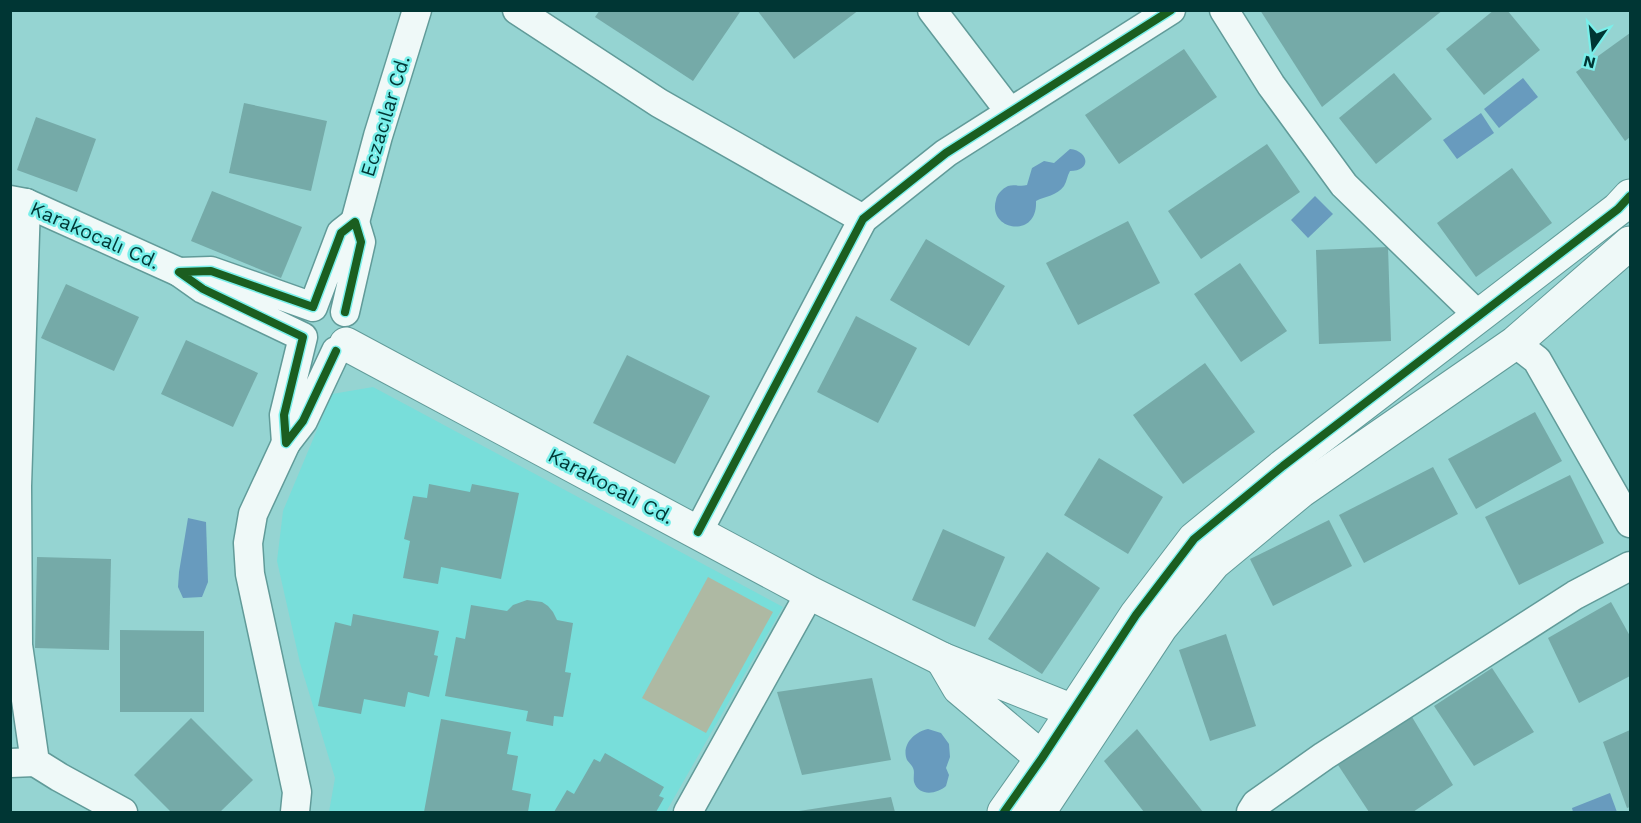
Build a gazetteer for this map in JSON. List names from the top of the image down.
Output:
{
  "streets": {
    "street": ["Eczacılar Cd.", "Karakocalı Cd."]
  },
  "north": "bottom"
}
